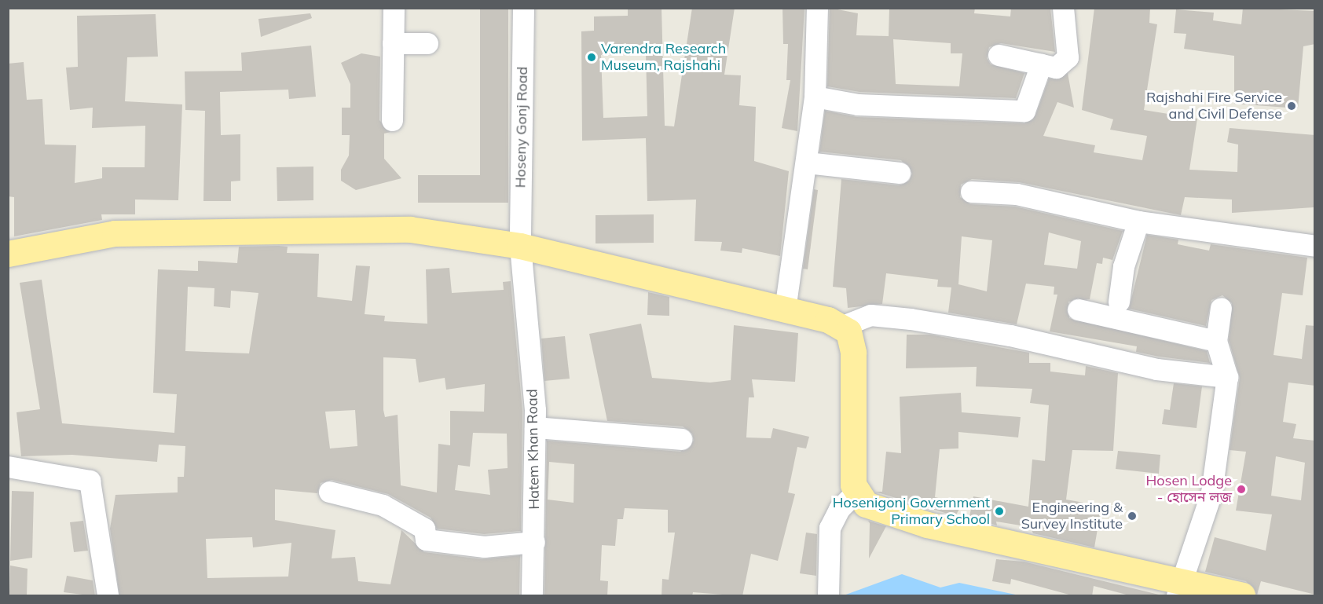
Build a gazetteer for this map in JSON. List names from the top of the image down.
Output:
{
  "streets": {
    "street": ["Hoseny Gonj Road", "Hatem Khan Road"]
  },
  "crossings": [
    ["Hoseny Gonj Road", "Hatem Khan Road"]
  ],
  "places": [
    "Varendra Research Museum, Rajshahi",
    "Rajshahi Fire Service and Civil Defense",
    "Hosen Lodge - হোসেন লজ",
    "Hosenigonj Government Primary School",
    "Engineering & Survey Institute"
  ]
}
